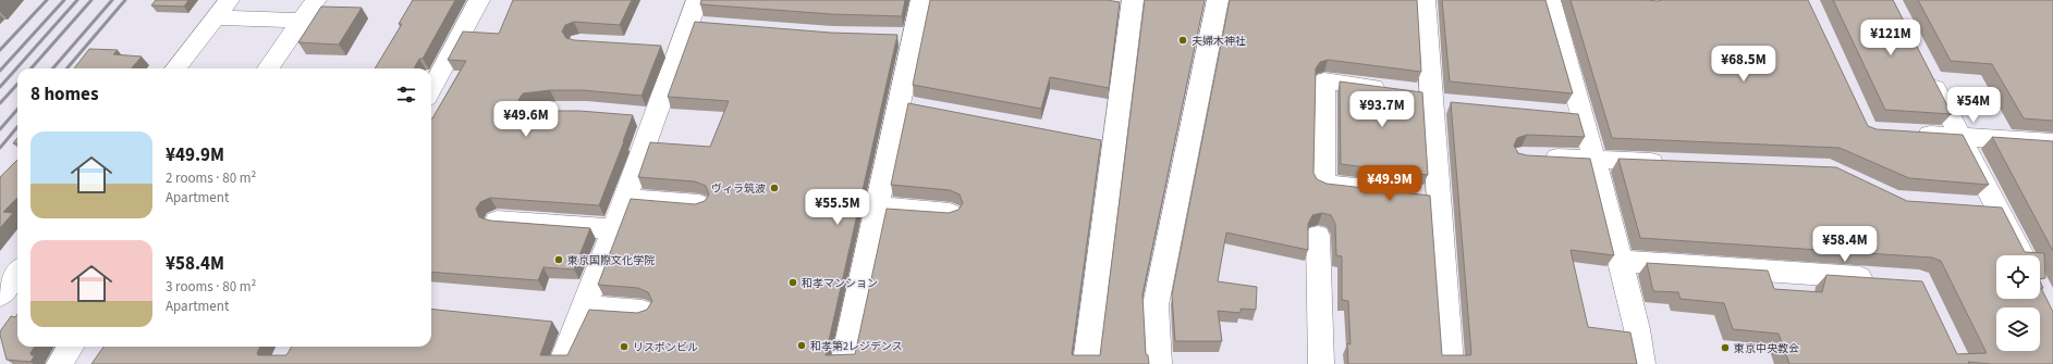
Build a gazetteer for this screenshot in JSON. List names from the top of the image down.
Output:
{
  "places": [
    "夫婦木神社",
    "ヴィラ筑波",
    "東京国際文化学院",
    "和孝マンション",
    "和孝第2レジデンス",
    "リスボンビル",
    "東京中央教会"
  ],
  "page": {
    "price": [
      "¥121M",
      "¥68.5M",
      "¥54M",
      "¥93.7M",
      "¥49.6M",
      "¥49.9M",
      "¥55.5M",
      "¥58.4M"
    ],
    "heading": "8 homes",
    "list": [
      {
        "name": "¥49.9M",
        "note": "2 rooms · 80 m² · Apartment"
      },
      {
        "name": "¥58.4M",
        "note": "3 rooms · 80 m² · Apartment"
      }
    ]
  }
}
